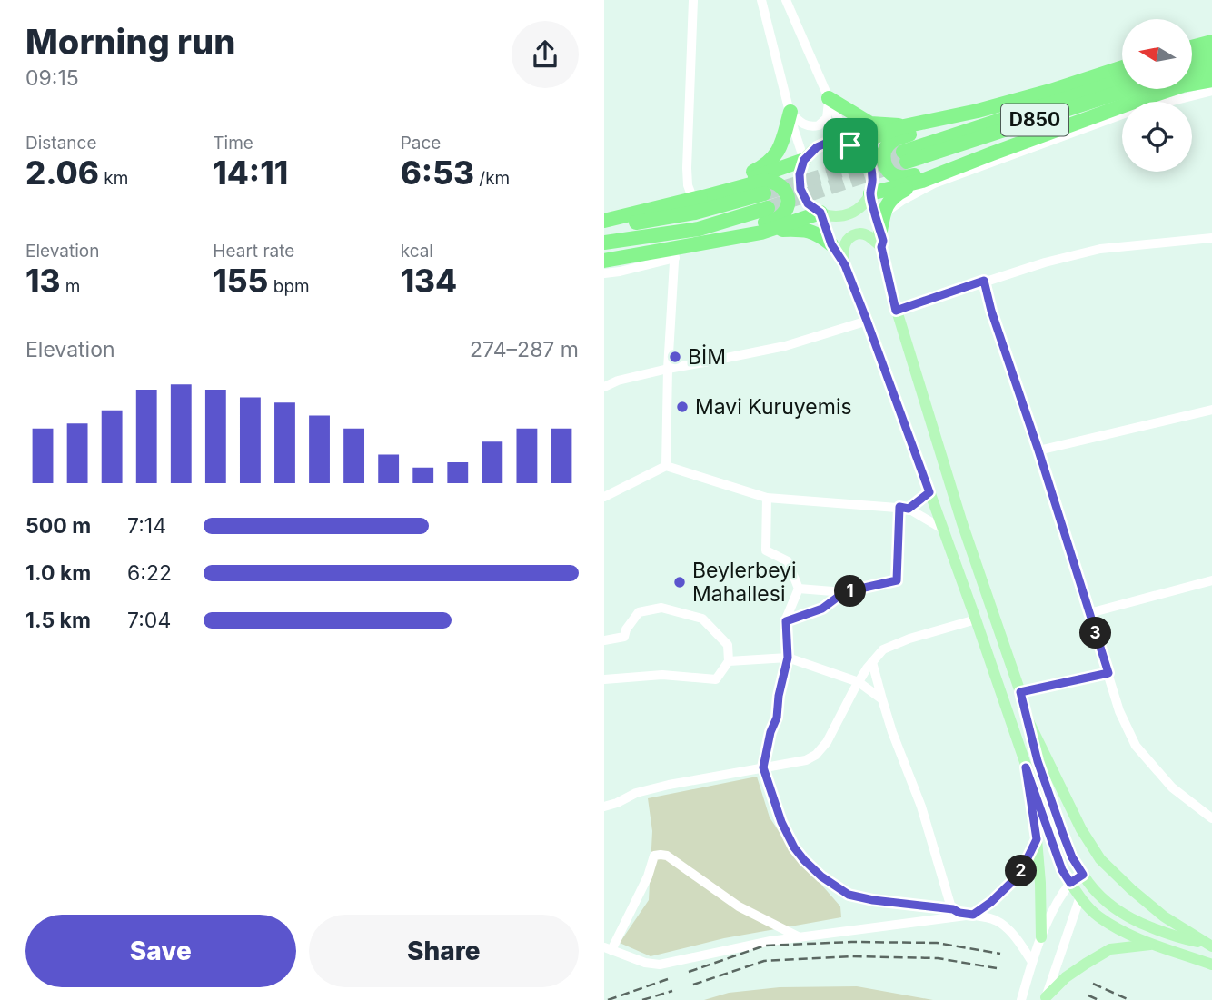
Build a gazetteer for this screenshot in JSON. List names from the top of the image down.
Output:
{
  "streets": {
    "highway": ["D850"]
  },
  "places": ["BİM", "Mavi Kuruyemis", "Beylerbeyi Mahallesi"],
  "north": "left",
  "page": {
    "heading": ["Morning run", "09:15"],
    "stats": [
      ["Distance", "2.06 km"],
      ["Time", "14:11"],
      ["Pace", "6:53 /km"],
      ["Elevation", "13 m"],
      ["Heart rate", "155 bpm"],
      ["kcal", "134"]
    ],
    "chart": ["Elevation", "274–287 m"],
    "list": [
      {
        "name": "500 m",
        "note": "7:14"
      },
      {
        "name": "1.0 km",
        "note": "6:22"
      },
      {
        "name": "1.5 km",
        "note": "7:04"
      }
    ],
    "pins": ["1", "3", "2"],
    "buttons": ["Save", "Share"]
  }
}
